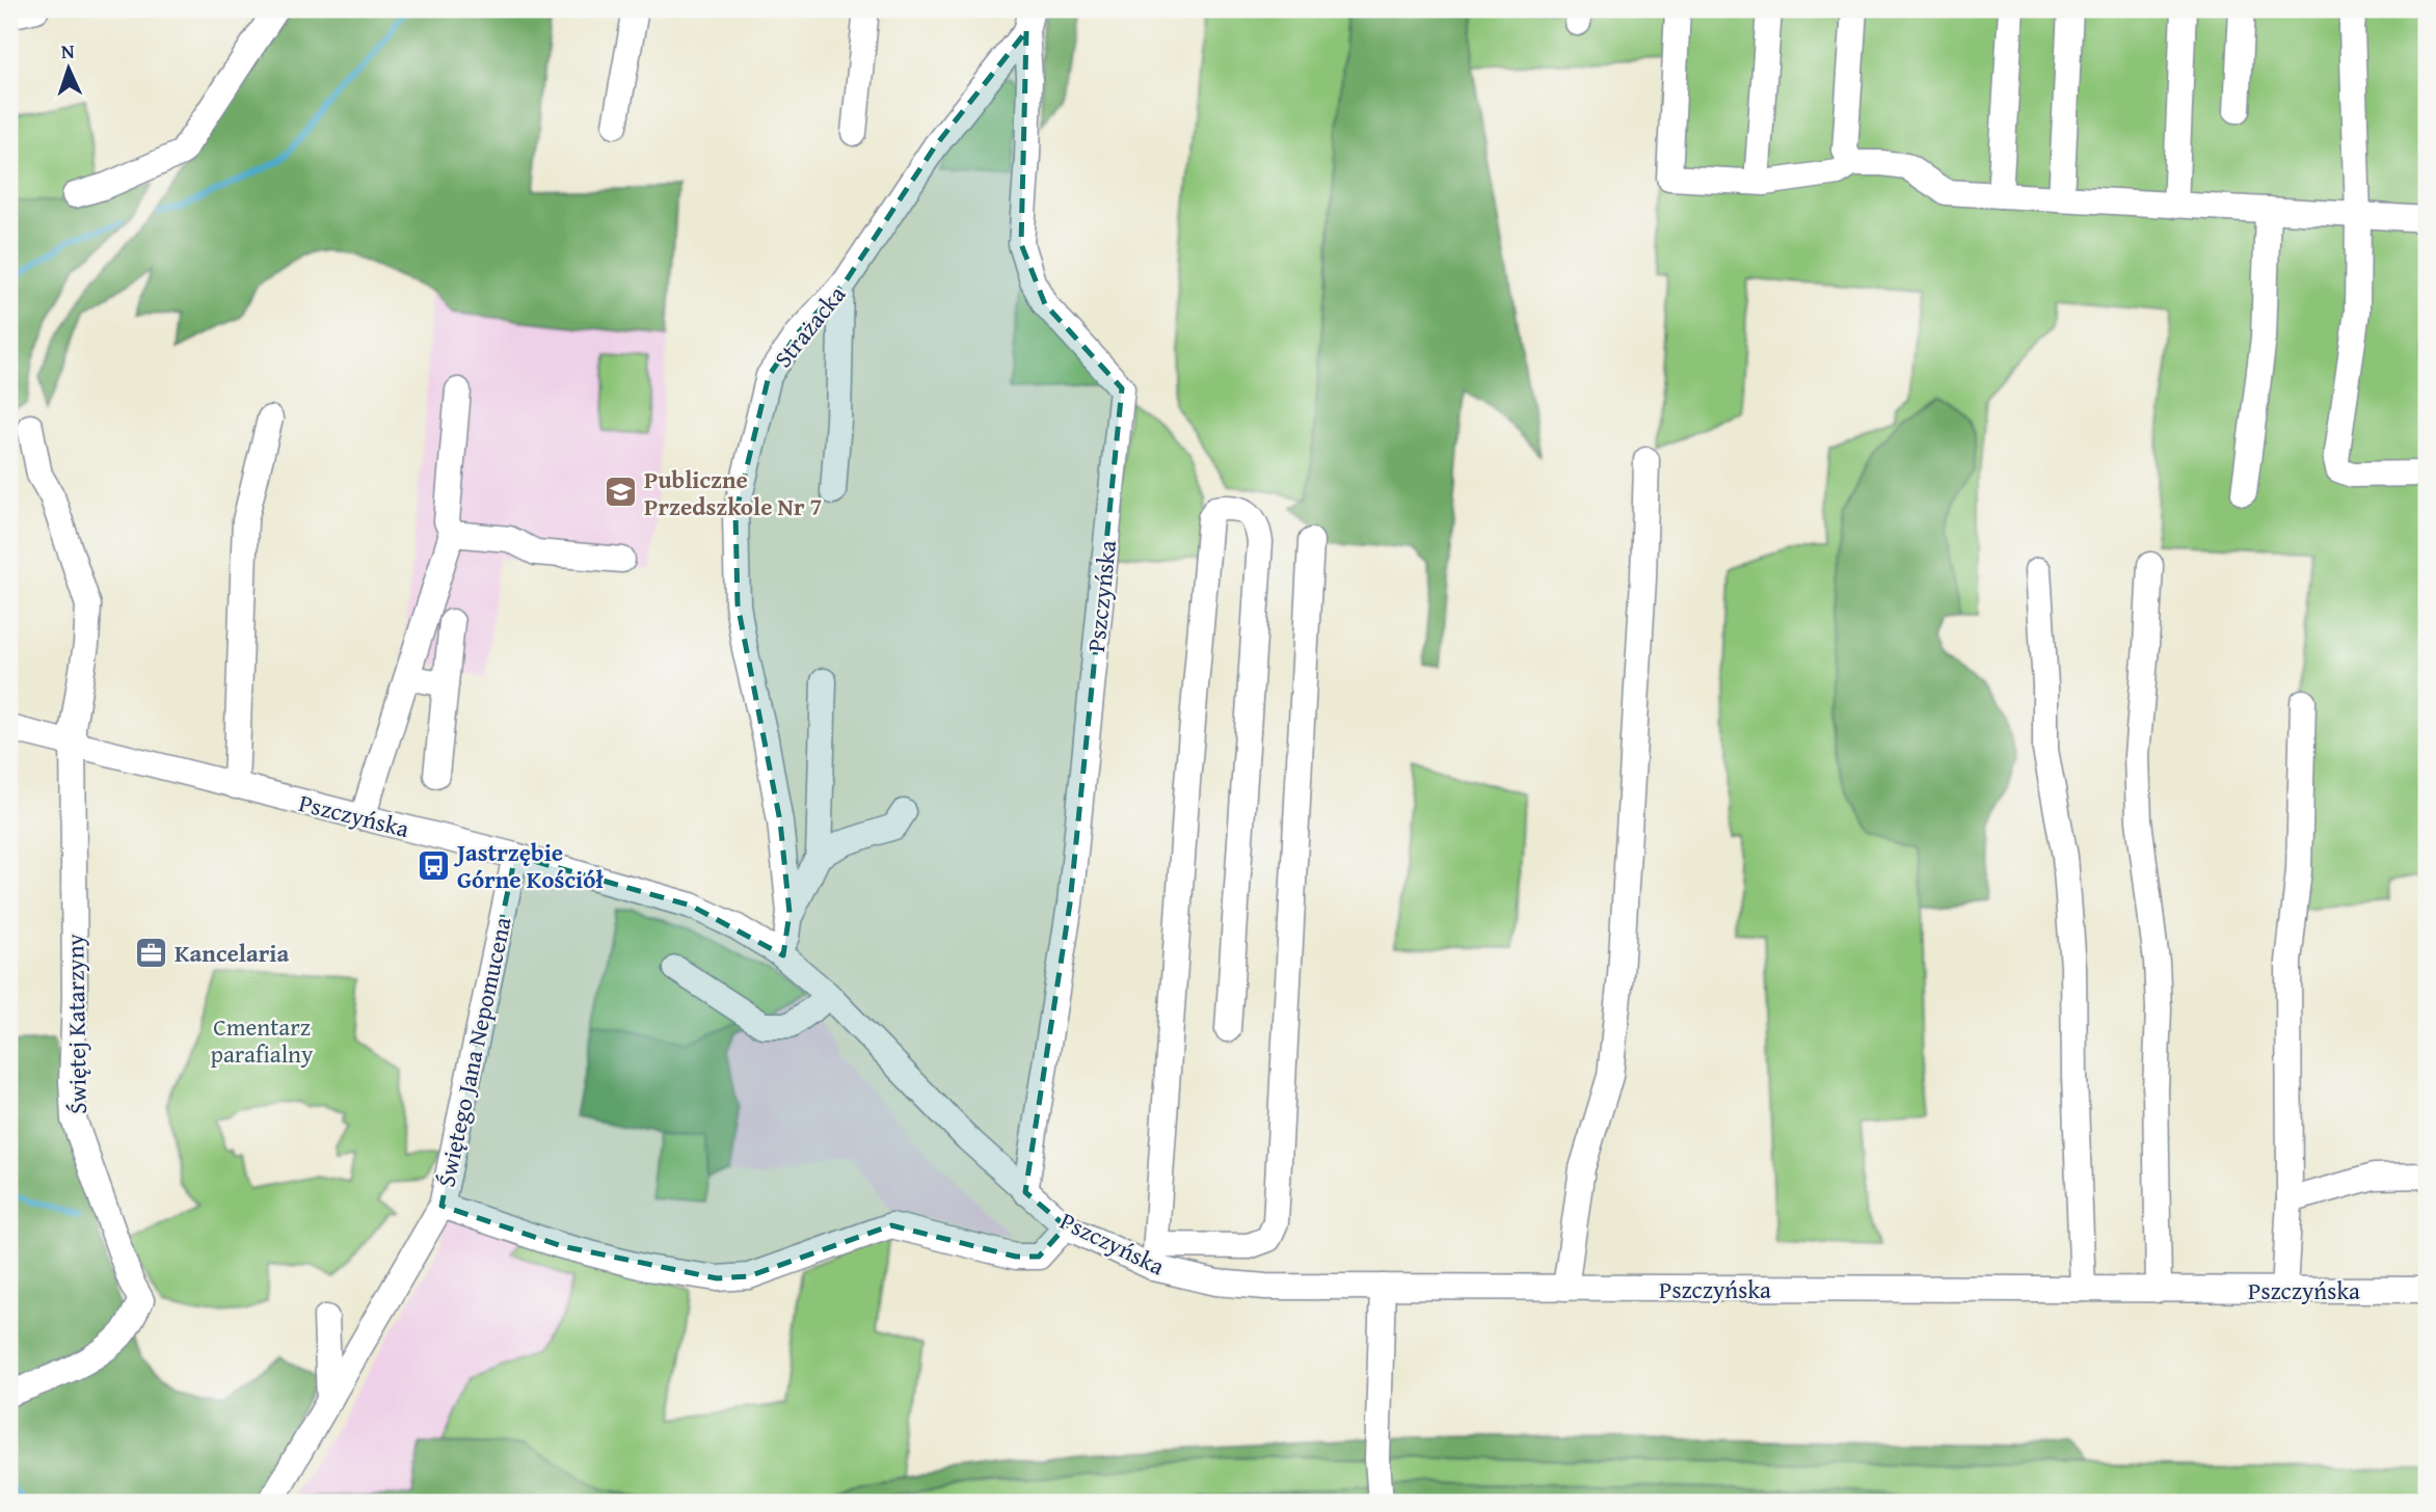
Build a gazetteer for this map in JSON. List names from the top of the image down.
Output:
{
  "streets": {
    "street": [
      "Strażacka",
      "Pszczyńska",
      "Świętej Katarzyny",
      "Świętego Jana Nepomucena"
    ]
  },
  "crossings": [
    ["Strażacka", "Pszczyńska"],
    ["Pszczyńska", "Świętej Katarzyny"],
    ["Pszczyńska", "Świętego Jana Nepomucena"]
  ],
  "parks": ["Cmentarz parafialny"],
  "places": {
    "school or university": ["Publiczne Przedszkole Nr 7"],
    "bus stop": ["Jastrzębie Górne Kościół"],
    "office": ["Kancelaria"]
  },
  "north": "top"
}
